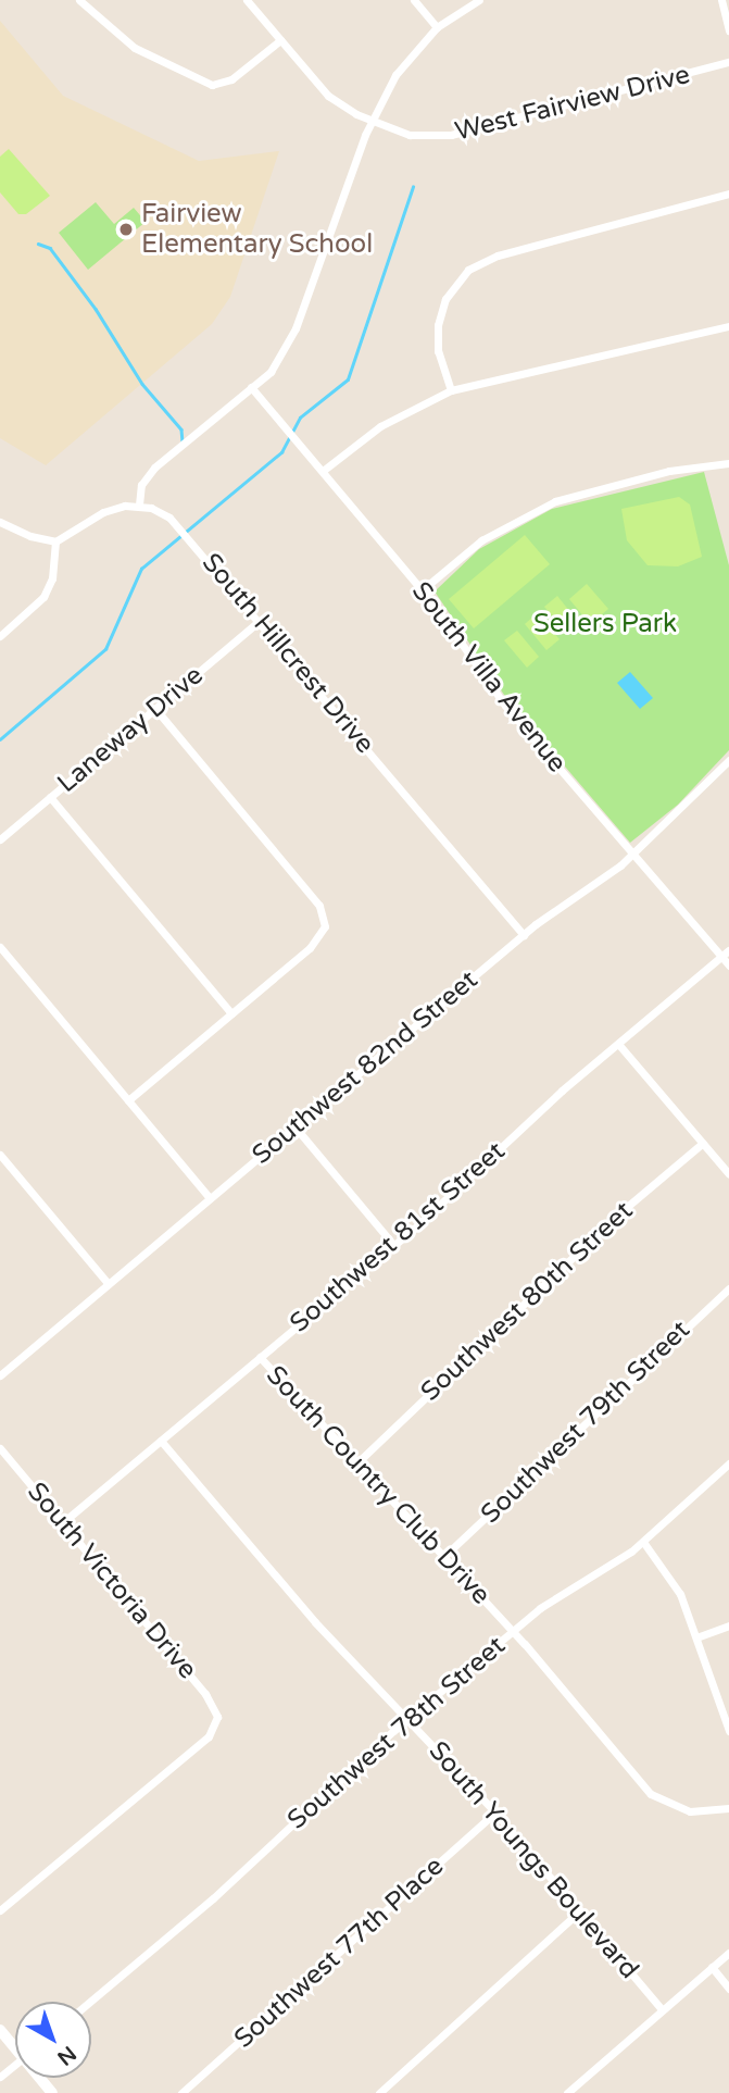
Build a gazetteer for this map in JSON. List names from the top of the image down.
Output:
{
  "streets": {
    "street": [
      "West Fairview Drive",
      "South Hillcrest Drive",
      "South Villa Avenue",
      "Laneway Drive",
      "Southwest 82nd Street",
      "Southwest 81st Street",
      "Southwest 80th Street",
      "Southwest 79th Street",
      "South Country Club Drive",
      "South Victoria Drive",
      "Southwest 78th Street",
      "South Youngs Boulevard",
      "Southwest 77th Place"
    ]
  },
  "crossings": [
    ["South Hillcrest Drive", "Laneway Drive"],
    ["South Hillcrest Drive", "Southwest 82nd Street"],
    ["South Villa Avenue", "Southwest 82nd Street"],
    ["South Villa Avenue", "Southwest 81st Street"],
    ["Southwest 81st Street", "South Country Club Drive"],
    ["Southwest 81st Street", "South Victoria Drive"],
    ["Southwest 81st Street", "South Youngs Boulevard"],
    ["Southwest 80th Street", "South Country Club Drive"],
    ["Southwest 79th Street", "South Country Club Drive"],
    ["South Country Club Drive", "Southwest 78th Street"],
    ["Southwest 78th Street", "South Youngs Boulevard"],
    ["South Youngs Boulevard", "Southwest 77th Place"]
  ],
  "parks": ["Sellers Park"],
  "places": ["Fairview Elementary School"],
  "north": "bottom right"
}
